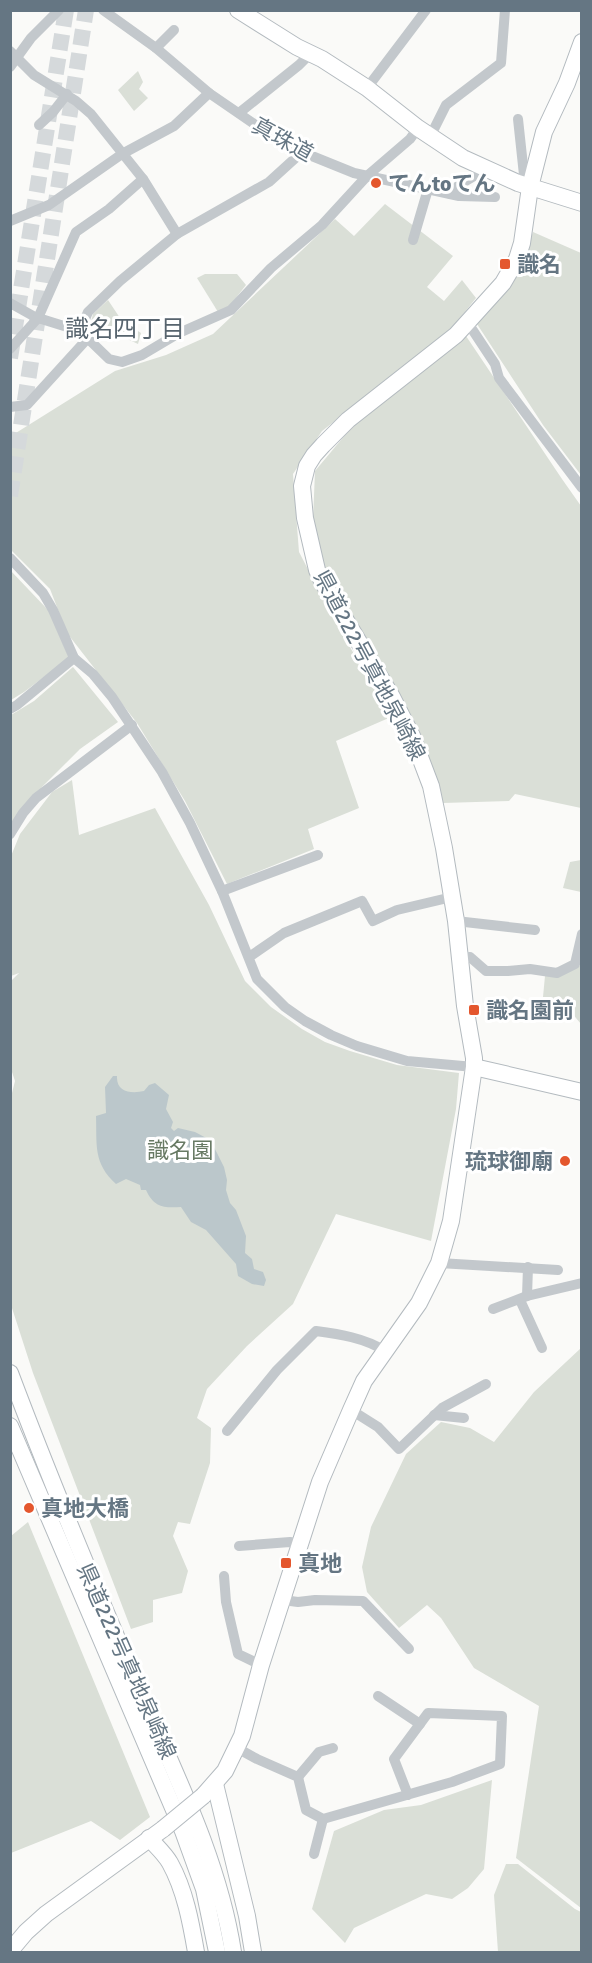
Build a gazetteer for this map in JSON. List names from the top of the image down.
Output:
{
  "streets": {
    "main road": ["県道222号真地泉崎線"],
    "street": ["真珠道"]
  },
  "districts": ["識名四丁目"],
  "parks": ["識名園"],
  "places": {
    "other": ["てんtoてん", "琉球御廟", "真地大橋"],
    "transit": ["識名", "識名園前", "真地"]
  }
}
